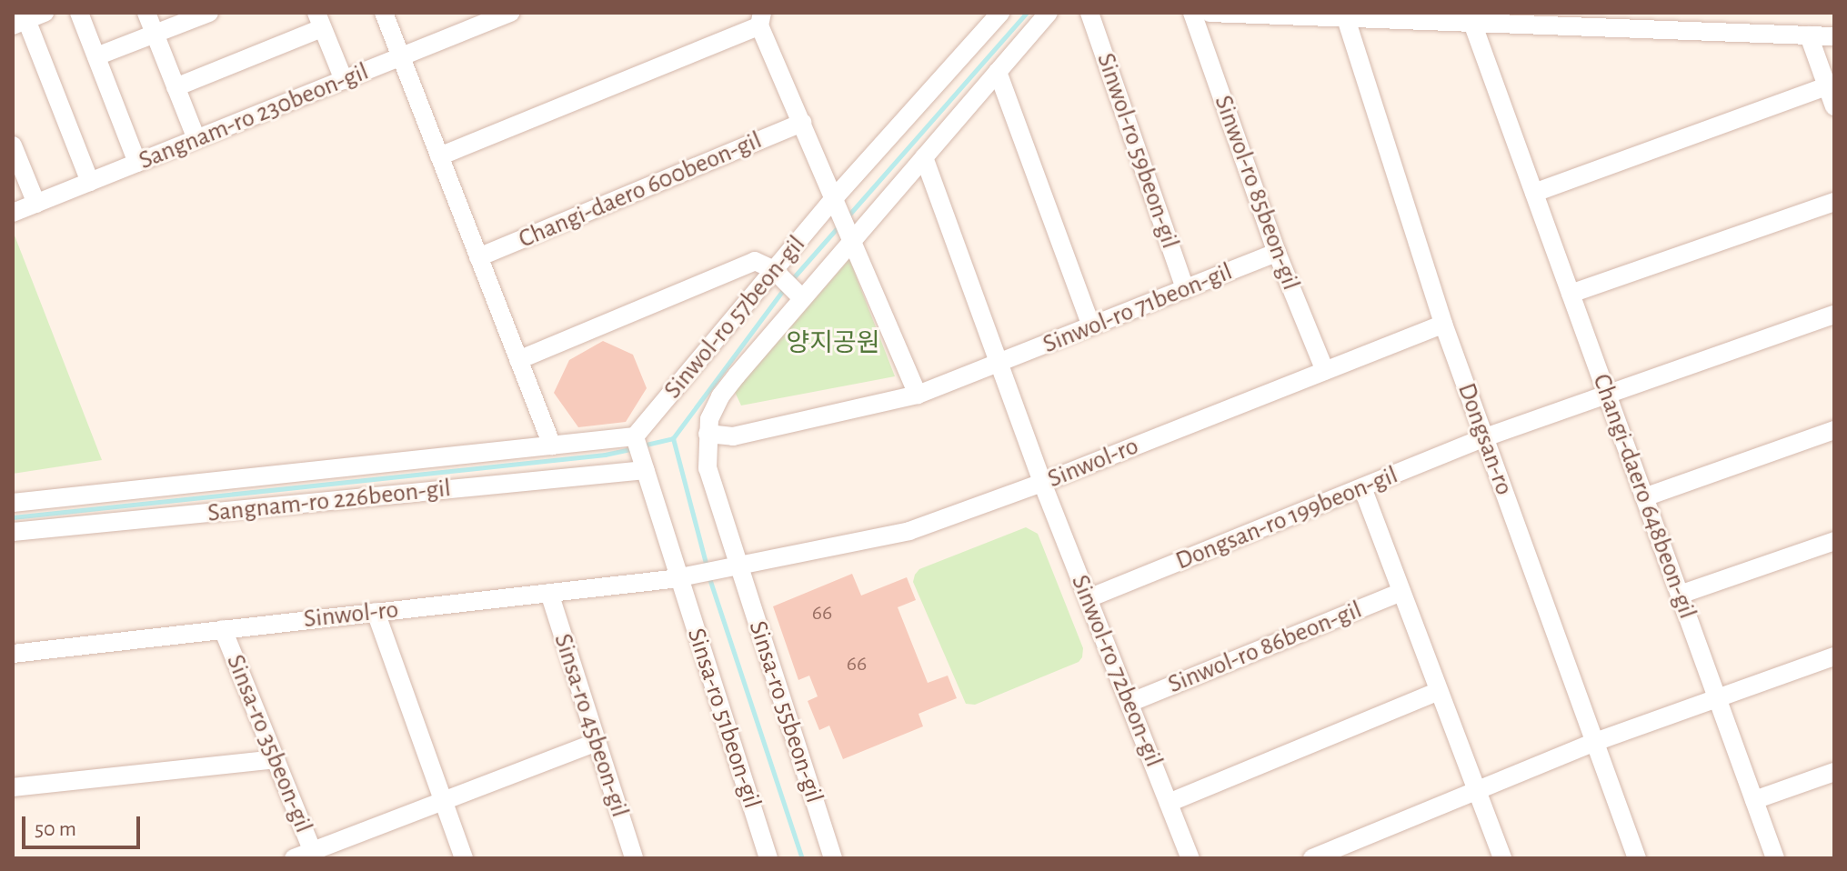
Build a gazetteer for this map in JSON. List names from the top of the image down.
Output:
{
  "streets": {
    "street": [
      "Sangnam-ro 230beon-gil",
      "Sinwol-ro 59beon-gil",
      "Changi-daero 600beon-gil",
      "Sinwol-ro 85beon-gil",
      "Sinwol-ro 71beon-gil",
      "Sinwol-ro 57beon-gil",
      "Dongsan-ro",
      "Sinwol-ro",
      "Changi-daero 648beon-gil",
      "Sangnam-ro 226beon-gil",
      "Dongsan-ro 199beon-gil",
      "Sinwol-ro 86beon-gil",
      "Sinwol-ro 72beon-gil",
      "Sinsa-ro 55beon-gil",
      "Sinsa-ro 51beon-gil",
      "Sinsa-ro 45beon-gil",
      "Sinsa-ro 35beon-gil"
    ]
  },
  "crossings": [
    ["Sinwol-ro 59beon-gil", "Sinwol-ro 71beon-gil"],
    ["Sinwol-ro 85beon-gil", "Sinwol-ro 71beon-gil"],
    ["Sinwol-ro 85beon-gil", "Sinwol-ro"],
    ["Dongsan-ro", "Sinwol-ro"],
    ["Dongsan-ro", "Dongsan-ro 199beon-gil"],
    ["Sinwol-ro", "Sinwol-ro 72beon-gil"],
    ["Sinwol-ro", "Sinsa-ro 55beon-gil"],
    ["Sinwol-ro", "Sinsa-ro 51beon-gil"],
    ["Sinwol-ro", "Sinsa-ro 45beon-gil"],
    ["Sinwol-ro", "Sinsa-ro 35beon-gil"],
    ["Changi-daero 648beon-gil", "Dongsan-ro 199beon-gil"],
    ["Dongsan-ro 199beon-gil", "Sinwol-ro 72beon-gil"],
    ["Sinwol-ro 86beon-gil", "Sinwol-ro 72beon-gil"]
  ],
  "parks": ["양지공원"],
  "house_numbers": ["66", "66"],
  "scale_bar": "50 m"
}
